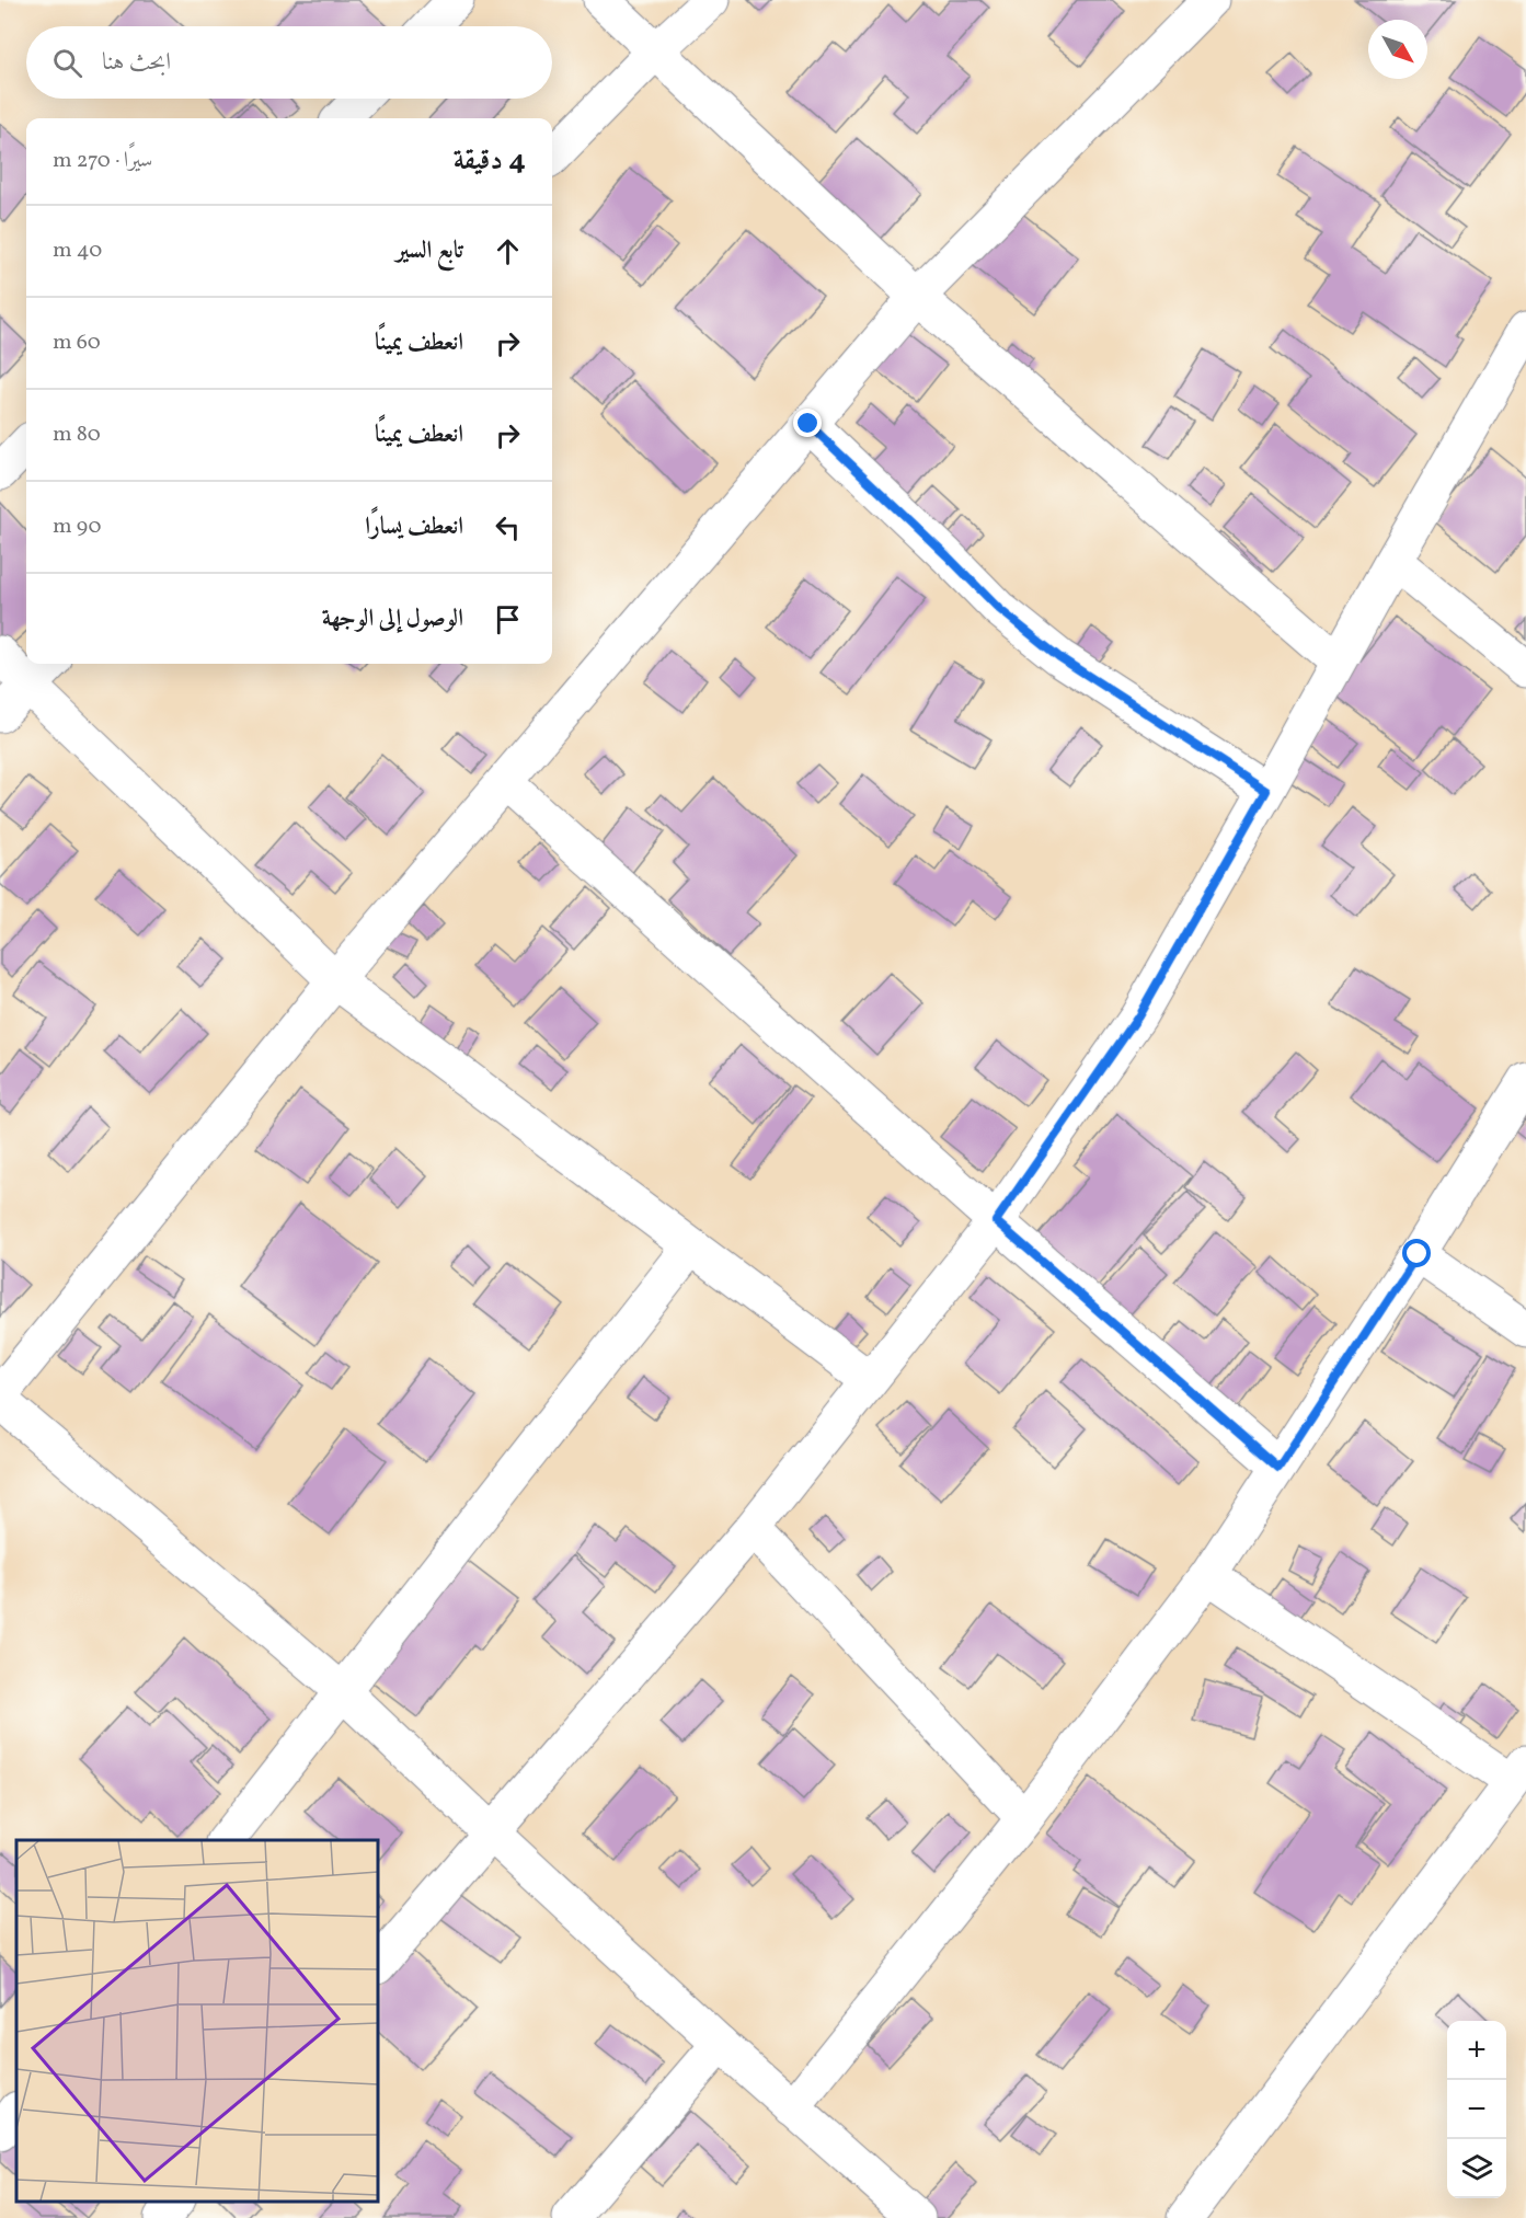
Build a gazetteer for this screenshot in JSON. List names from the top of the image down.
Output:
{
  "north": "bottom right",
  "page": {
    "search": "ابحث هنا",
    "heading": ["4 دقيقة", "سيرًا · 270 m"],
    "list": [
      ["تابع السير", "40 m"],
      ["انعطف يمينًا", "60 m"],
      ["انعطف يمينًا", "80 m"],
      ["انعطف يسارًا", "90 m"],
      "الوصول إلى الوجهة"
    ],
    "map_buttons": ["+", "−"]
  }
}
